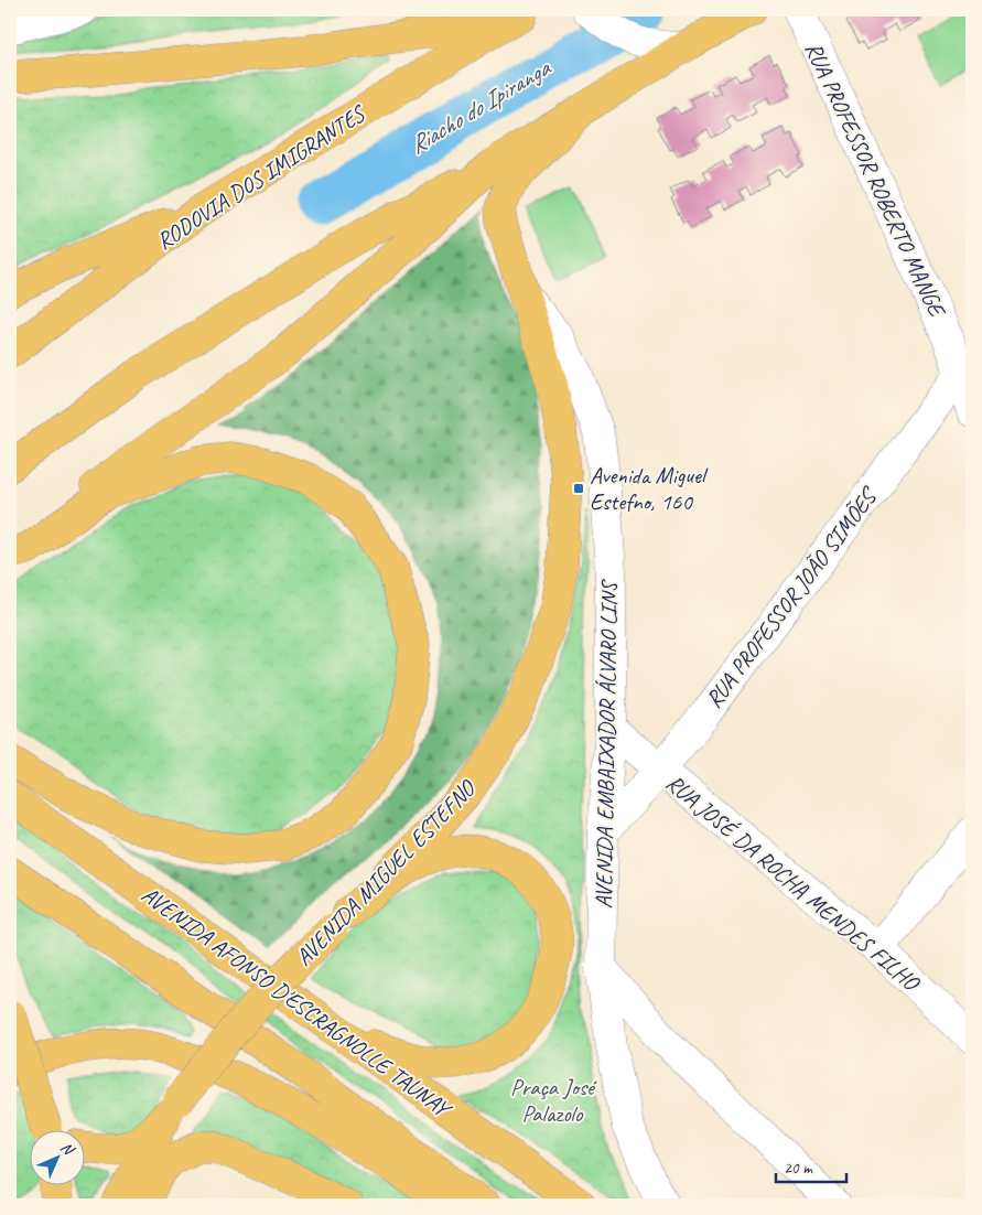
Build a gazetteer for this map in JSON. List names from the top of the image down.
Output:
{
  "streets": {
    "main road": ["RODOVIA DOS IMIGRANTES", "AVENIDA MIGUEL ESTEFNO", "AVENIDA AFONSO D'ESCRAGNOLLE TAUNAY"],
    "street": [
      "RUA PROFESSOR ROBERTO MANGE",
      "RUA PROFESSOR JOÃO SIMÕES",
      "AVENIDA EMBAIXADOR ÁLVARO LINS",
      "RUA JOSÉ DA ROCHA MENDES FILHO"
    ]
  },
  "crossings": [
    ["RUA PROFESSOR ROBERTO MANGE", "RUA PROFESSOR JOÃO SIMÕES"],
    ["RUA PROFESSOR JOÃO SIMÕES", "AVENIDA EMBAIXADOR ÁLVARO LINS"],
    ["RUA PROFESSOR JOÃO SIMÕES", "RUA JOSÉ DA ROCHA MENDES FILHO"],
    ["AVENIDA EMBAIXADOR ÁLVARO LINS", "AVENIDA MIGUEL ESTEFNO"],
    ["AVENIDA EMBAIXADOR ÁLVARO LINS", "RUA JOSÉ DA ROCHA MENDES FILHO"]
  ],
  "water": ["Riacho do Ipiranga"],
  "parks": ["Praça José Palazolo"],
  "places": {
    "transit": ["Avenida Miguel Estefno, 160"]
  },
  "scale_bar": "20 m",
  "north": "top right"
}
